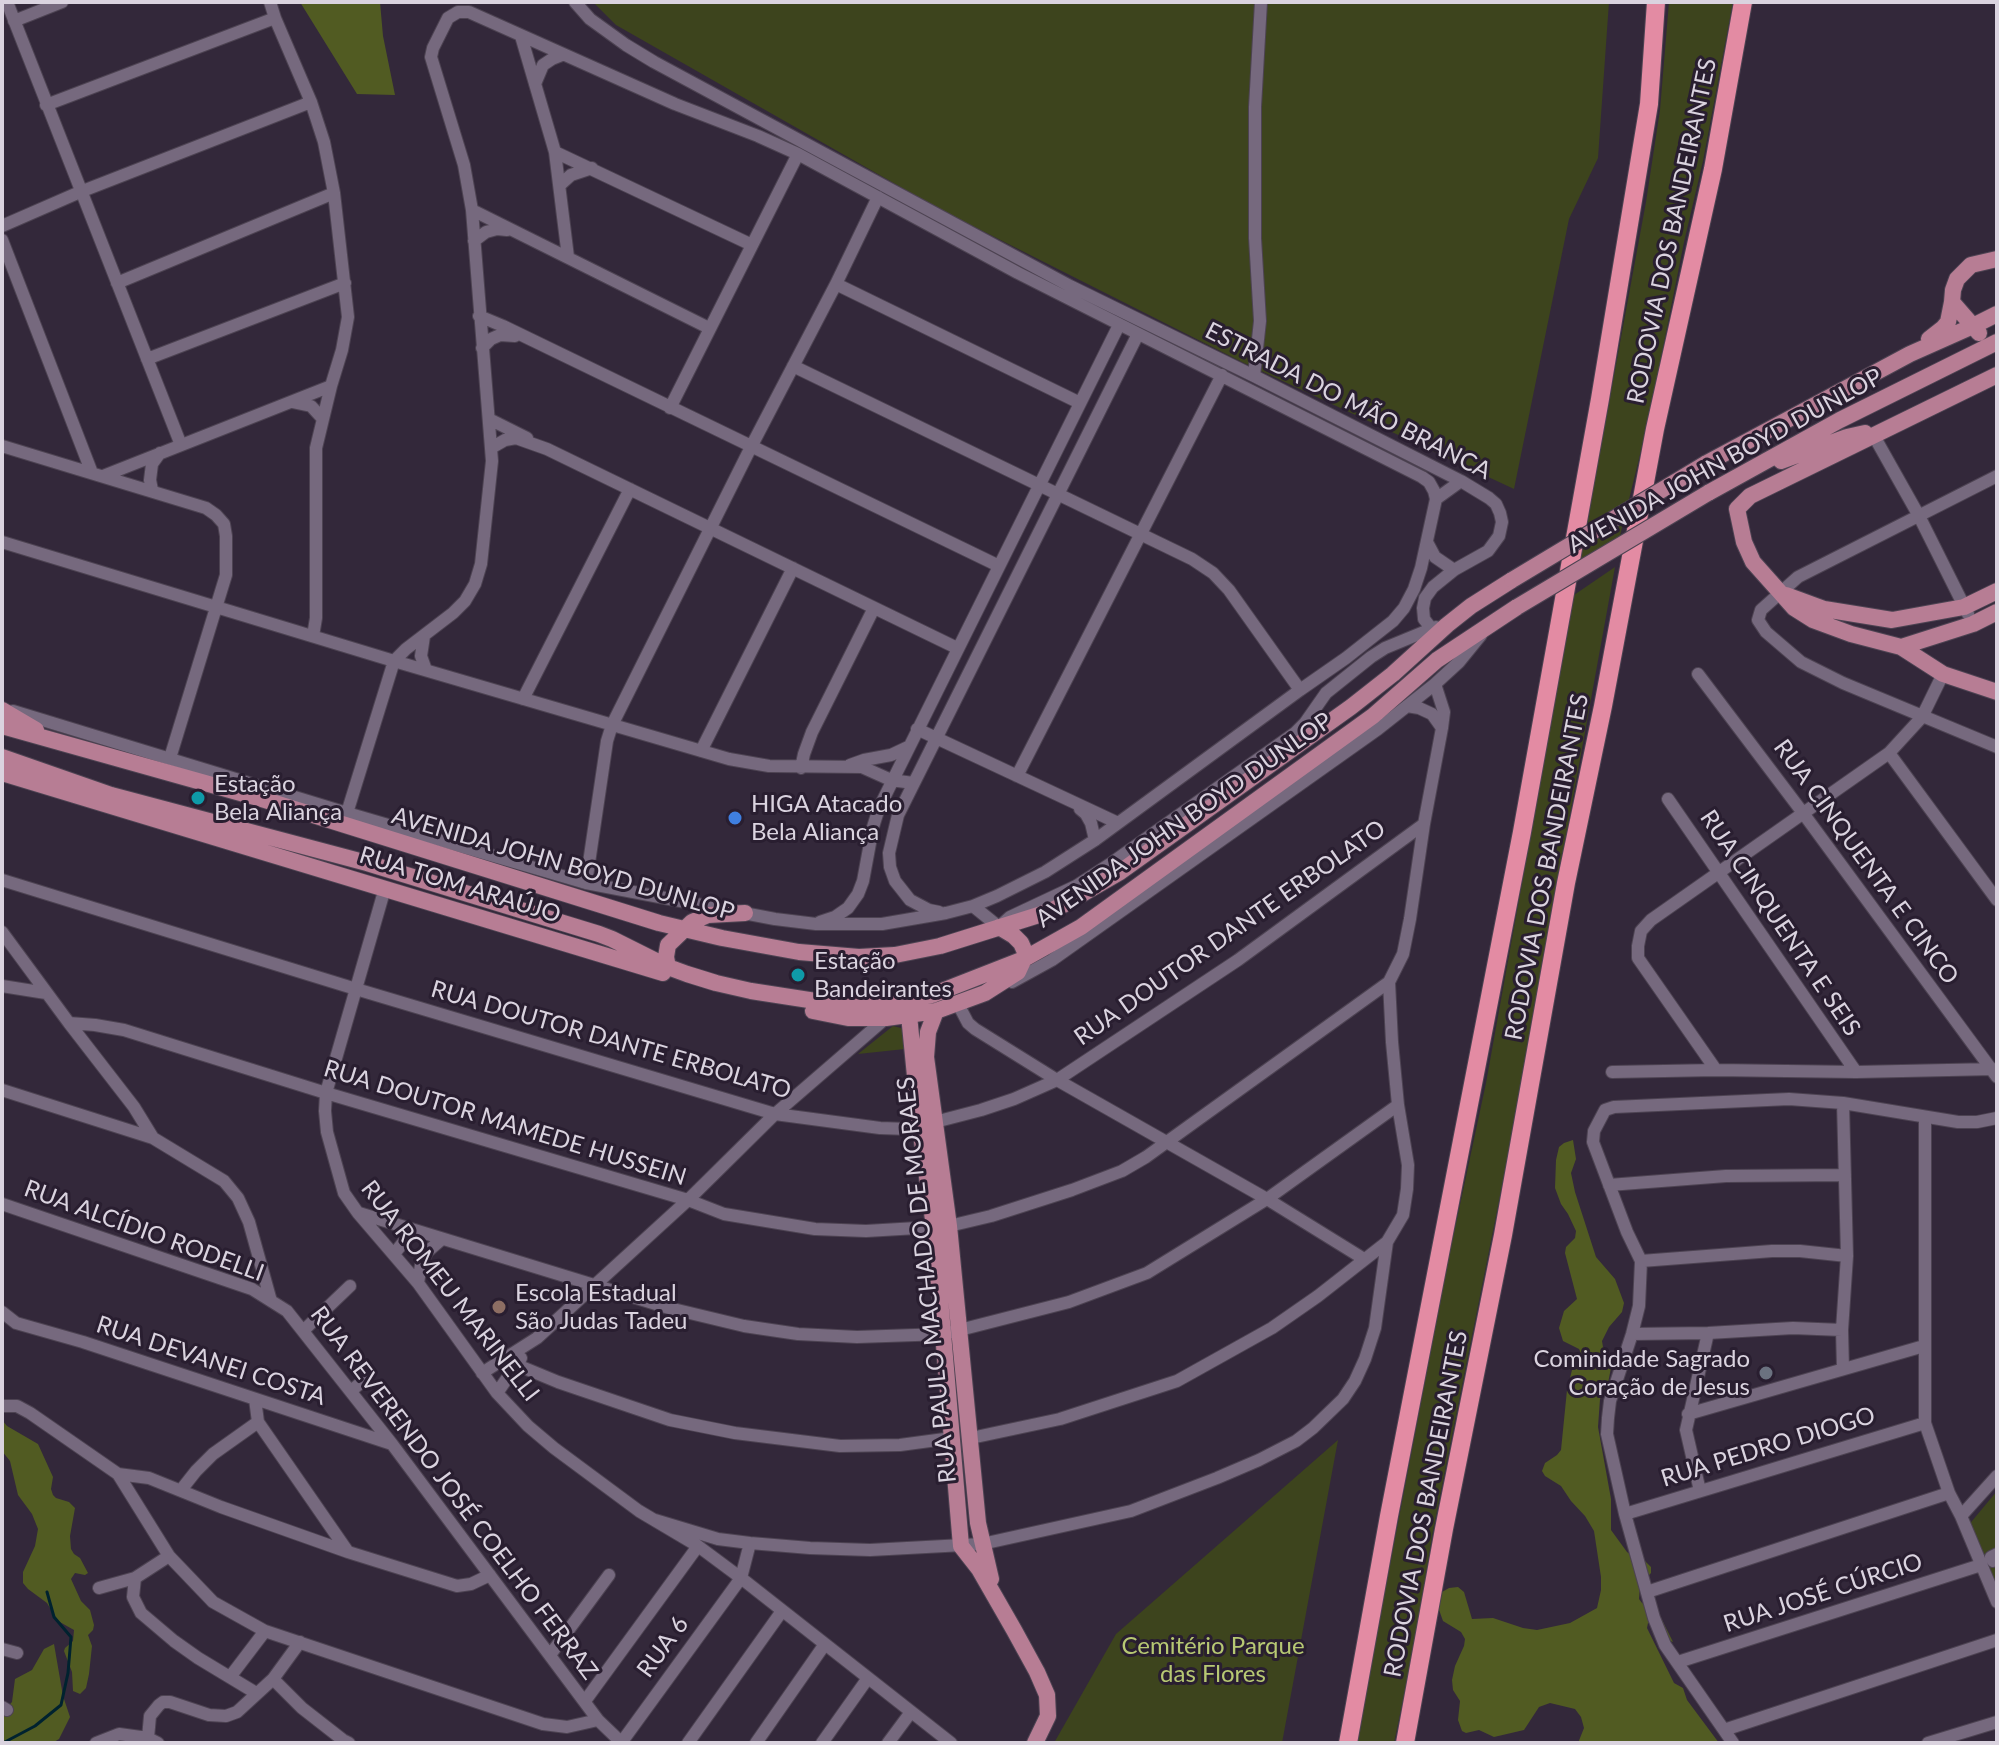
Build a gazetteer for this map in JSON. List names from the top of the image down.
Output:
{
  "streets": {
    "highway": ["RODOVIA DOS BANDEIRANTES"],
    "main road": ["AVENIDA JOHN BOYD DUNLOP", "RUA TOM ARAÚJO", "RUA PAULO MACHADO DE MORAES"],
    "street": [
      "ESTRADA DO MÃO BRANCA",
      "RUA CINQUENTA E CINCO",
      "RUA CINQUENTA E SEIS",
      "RUA DOUTOR DANTE ERBOLATO",
      "RUA DOUTOR MAMEDE HUSSEIN",
      "RUA ALCÍDIO RODELLI",
      "RUA ROMEU MARINELLI",
      "RUA DEVANEI COSTA",
      "RUA PEDRO DIOGO",
      "RUA REVERENDO JOSÉ COELHO FERRAZ",
      "RUA JOSÉ CÚRCIO",
      "RUA 6"
    ]
  },
  "crossings": [
    ["ESTRADA DO MÃO BRANCA", "AVENIDA JOHN BOYD DUNLOP"],
    ["AVENIDA JOHN BOYD DUNLOP", "RUA TOM ARAÚJO"],
    ["RUA TOM ARAÚJO", "RUA PAULO MACHADO DE MORAES"],
    ["RUA TOM ARAÚJO", "RUA ROMEU MARINELLI"],
    ["RUA DOUTOR DANTE ERBOLATO", "RUA PAULO MACHADO DE MORAES"],
    ["RUA DOUTOR DANTE ERBOLATO", "RUA ROMEU MARINELLI"],
    ["RUA DOUTOR MAMEDE HUSSEIN", "RUA PAULO MACHADO DE MORAES"],
    ["RUA DOUTOR MAMEDE HUSSEIN", "RUA ROMEU MARINELLI"],
    ["RUA ALCÍDIO RODELLI", "RUA REVERENDO JOSÉ COELHO FERRAZ"],
    ["RUA PAULO MACHADO DE MORAES", "RUA ROMEU MARINELLI"],
    ["RUA ROMEU MARINELLI", "RUA 6"],
    ["RUA DEVANEI COSTA", "RUA REVERENDO JOSÉ COELHO FERRAZ"],
    ["RUA REVERENDO JOSÉ COELHO FERRAZ", "RUA 6"]
  ],
  "parks": ["Cemitério Parque das Flores"],
  "places": [
    "Estação Bela Aliança",
    "HIGA Atacado Bela Aliança",
    "Estação Bandeirantes",
    "Escola Estadual São Judas Tadeu",
    "Cominidade Sagrado Coração de Jesus"
  ]
}
